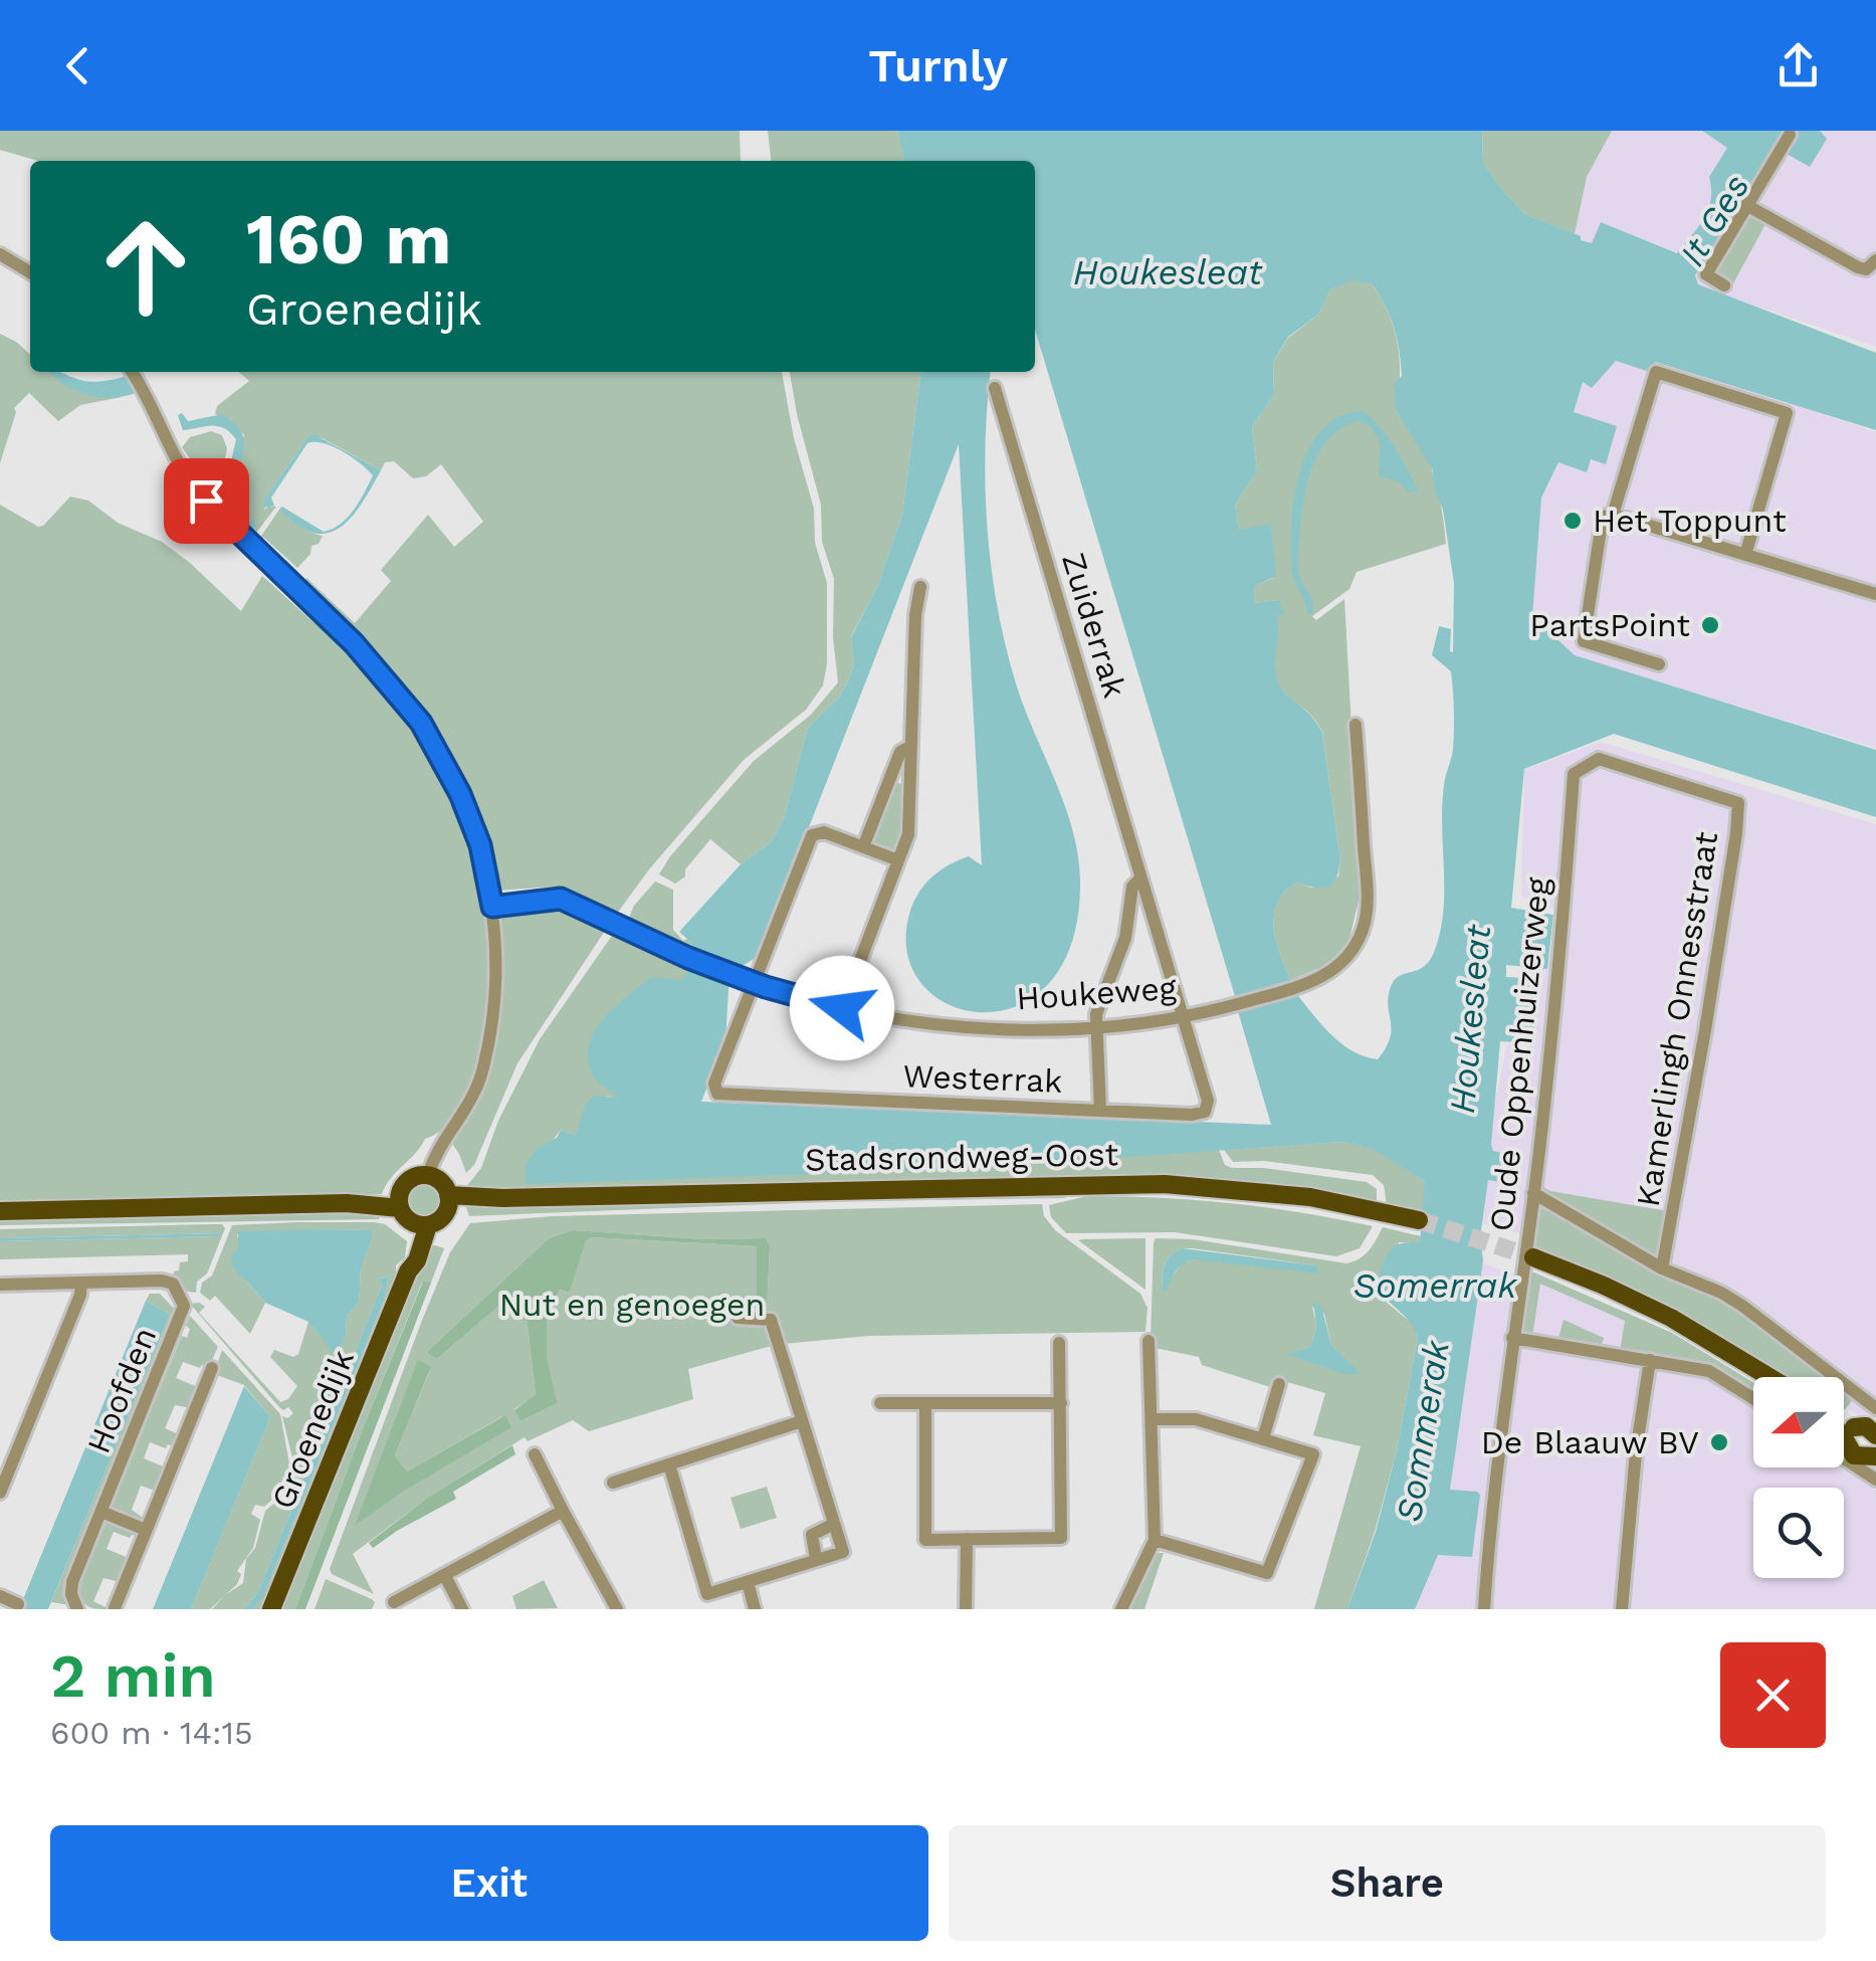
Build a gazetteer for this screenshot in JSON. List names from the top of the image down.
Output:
{
  "streets": {
    "main road": ["Stadsrondweg-Oost", "Groenedijk"],
    "street": [
      "Zuiderrak",
      "Houkeweg",
      "Kamerlingh Onnesstraat",
      "Oude Oppenhuizerweg",
      "Westerrak",
      "Hoofden"
    ]
  },
  "crossings": [
    ["Zuiderrak", "Houkeweg"],
    ["Zuiderrak", "Westerrak"],
    ["Houkeweg", "Westerrak"],
    ["Kamerlingh Onnesstraat", "Oude Oppenhuizerweg"],
    ["Stadsrondweg-Oost", "Groenedijk"]
  ],
  "water": [
    "It Ges",
    "Houkesleat",
    "Somerrak",
    "Sommerak"
  ],
  "parks": ["Nut en genoegen"],
  "places": ["Het Toppunt", "PartsPoint", "De Blaauw BV"],
  "north": "left",
  "page": {
    "header": "Turnly",
    "turn": ["160 m", "Groenedijk"],
    "heading": ["2 min", "600 m · 14:15"],
    "buttons": ["Exit", "Share"]
  }
}
